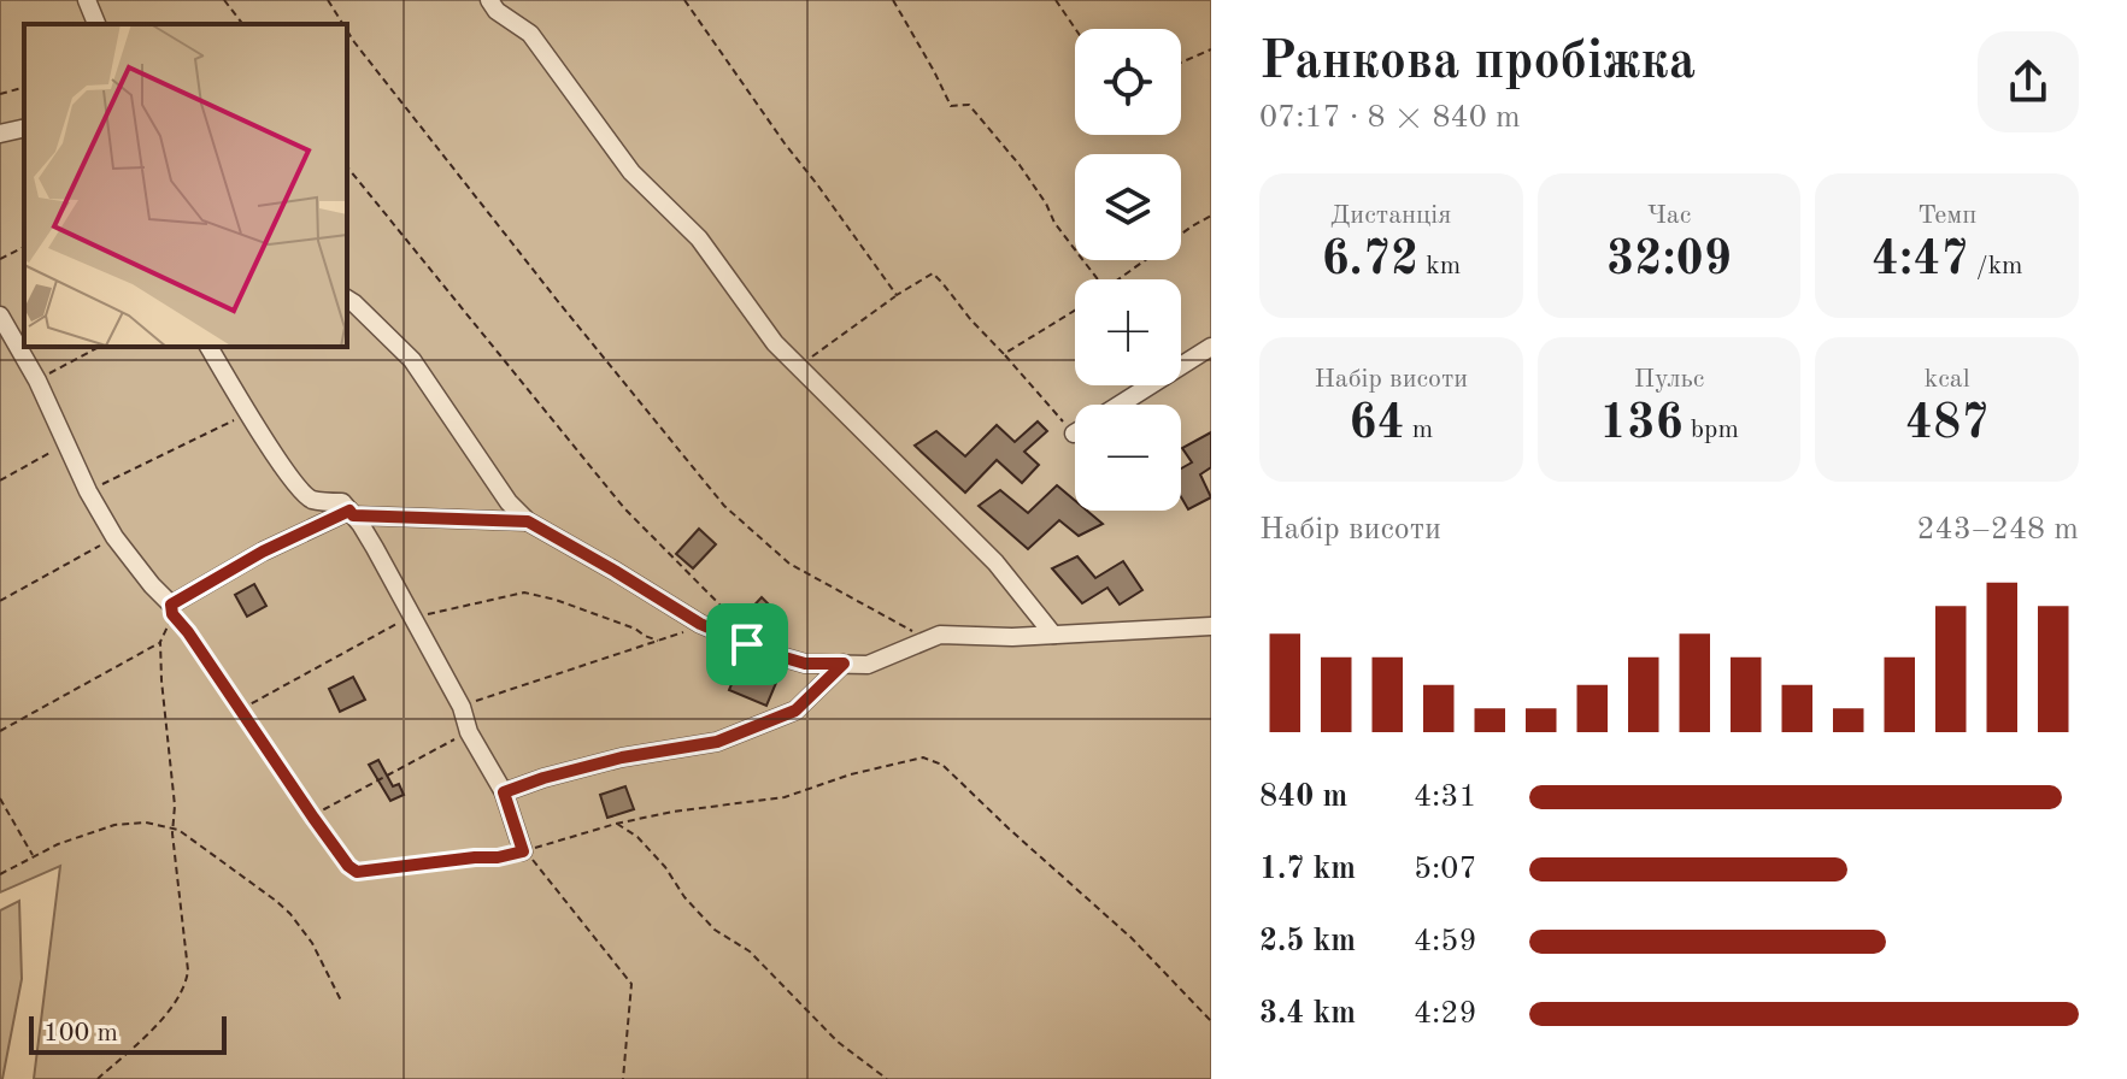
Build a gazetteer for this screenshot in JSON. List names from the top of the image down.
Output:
{
  "scale_bar": "100 m",
  "page": {
    "heading": ["Ранкова пробіжка", "07:17 · 8 × 840 m"],
    "map_buttons": ["+", "−"],
    "stats": [
      ["Дистанція", "6.72 km"],
      ["Час", "32:09"],
      ["Темп", "4:47 /km"],
      ["Набір висоти", "64 m"],
      ["Пульс", "136 bpm"],
      ["kcal", "487"]
    ],
    "chart": ["Набір висоти", "243–248 m"],
    "list": [
      {
        "name": "840 m",
        "note": "4:31"
      },
      {
        "name": "1.7 km",
        "note": "5:07"
      },
      {
        "name": "2.5 km",
        "note": "4:59"
      },
      {
        "name": "3.4 km",
        "note": "4:29"
      }
    ],
    "scale": "100 m"
  }
}
